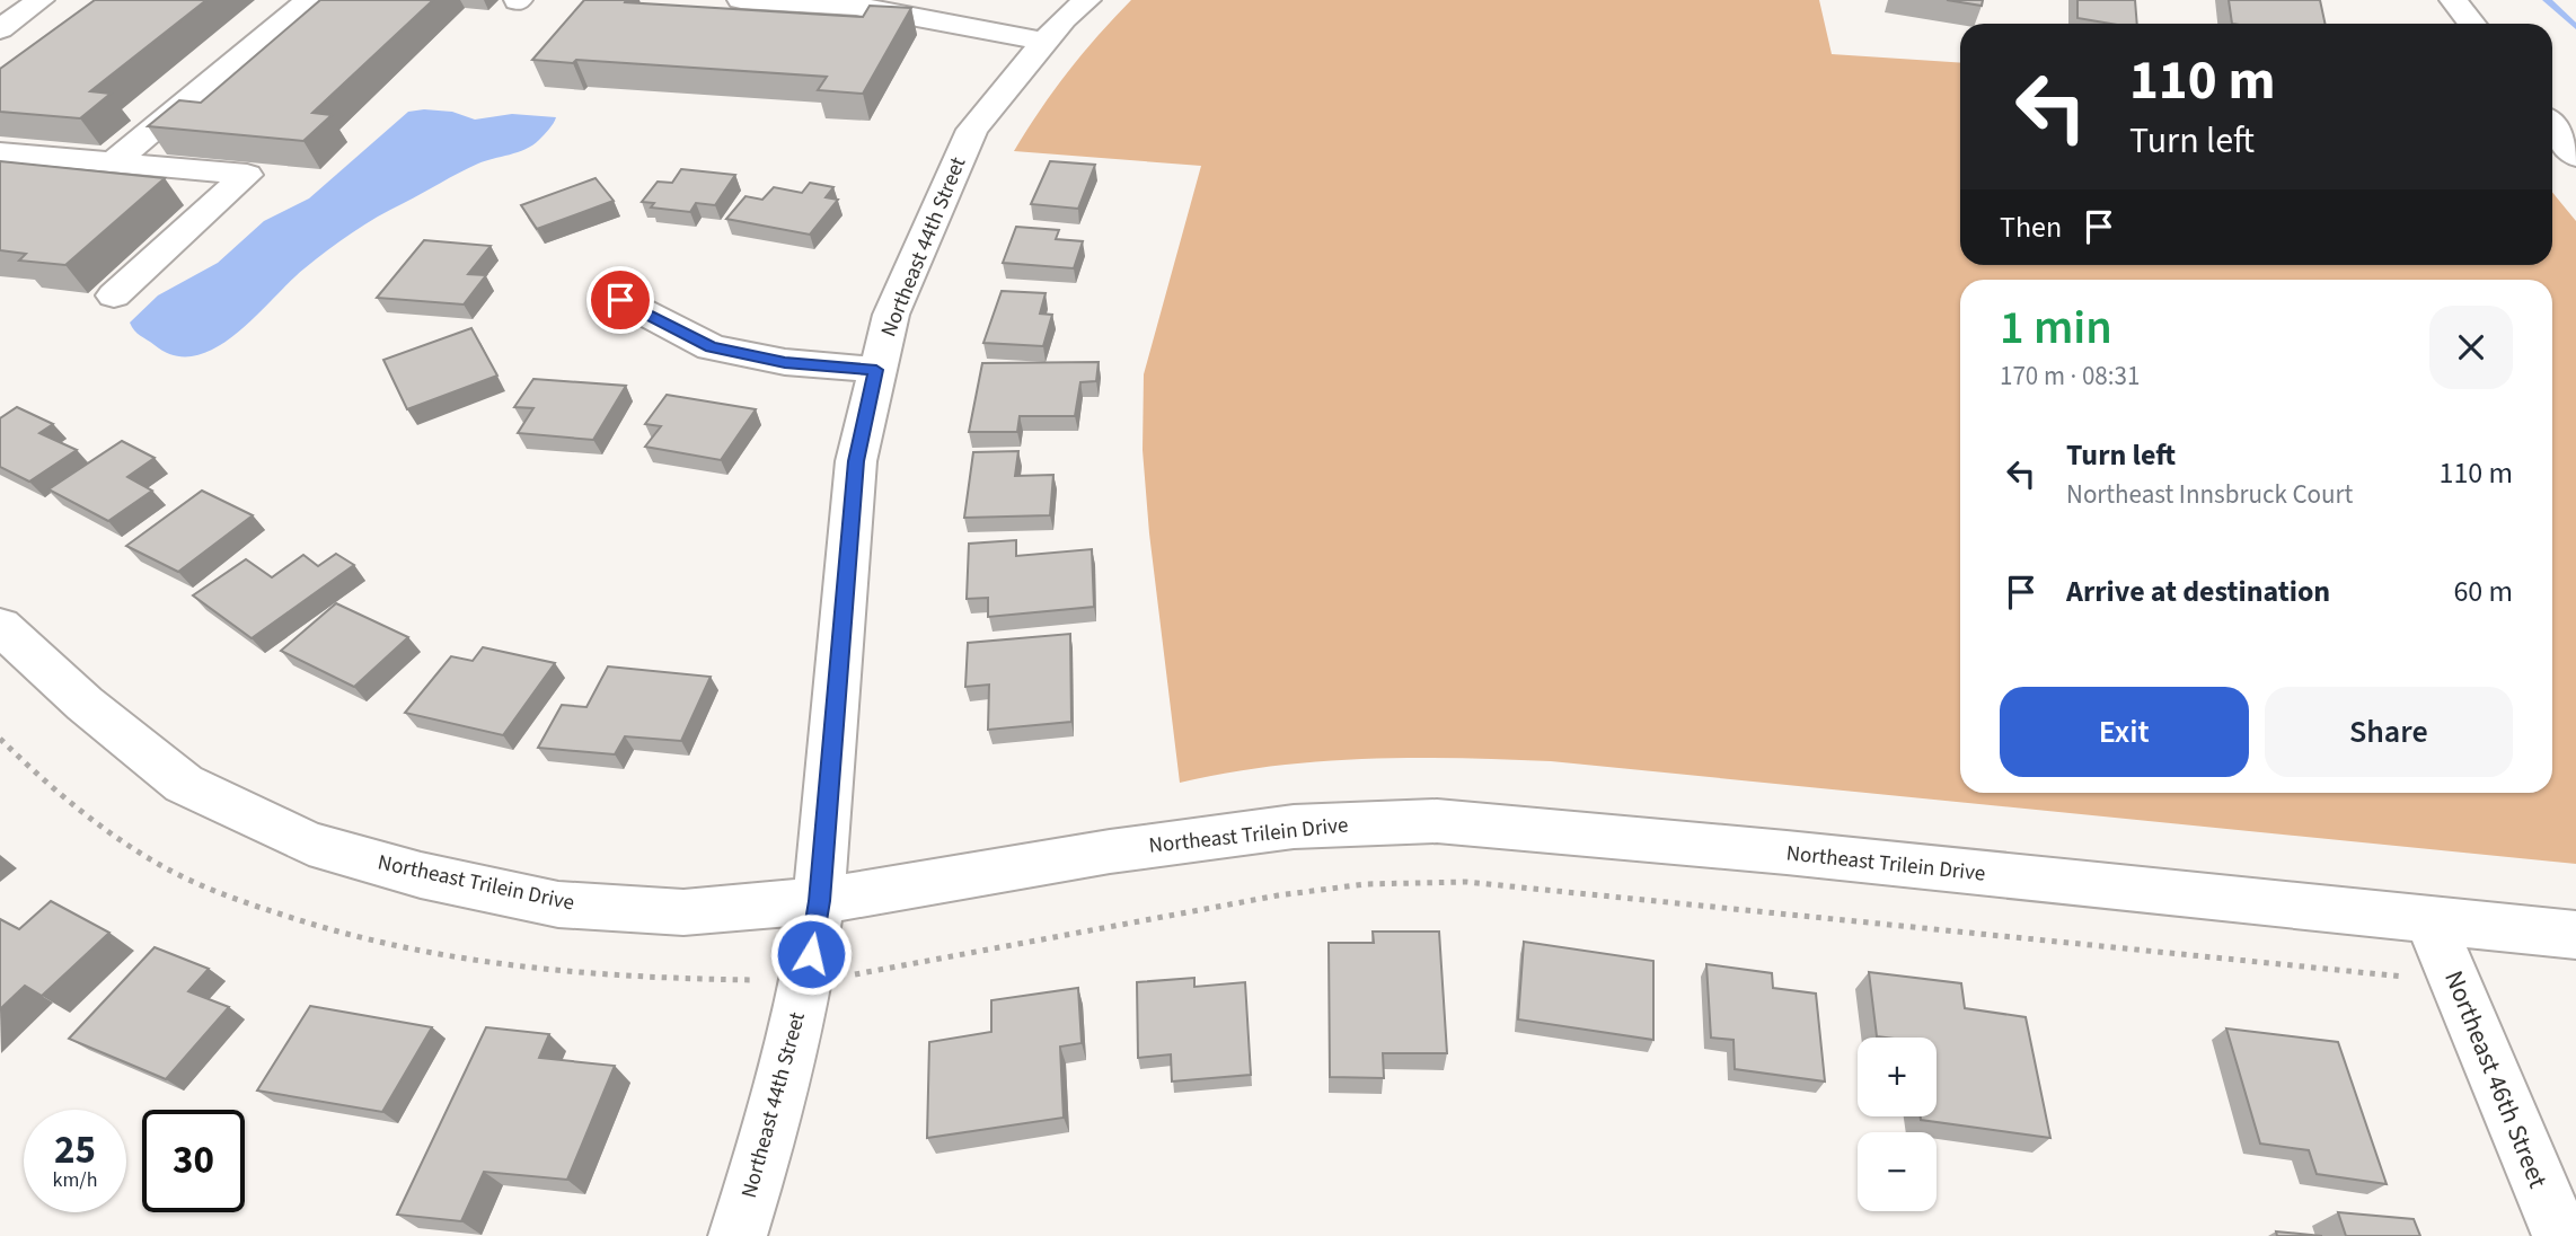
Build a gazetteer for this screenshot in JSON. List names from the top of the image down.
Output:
{
  "streets": {
    "street": ["Northeast 44th Street", "Northeast Trilein Drive", "Northeast 46th Street"]
  },
  "crossings": [
    ["Northeast 44th Street", "Northeast Trilein Drive"],
    ["Northeast Trilein Drive", "Northeast 46th Street"]
  ],
  "page": {
    "turn": ["110 m", "Turn left"],
    "then": "Then",
    "heading": ["1 min", "170 m · 08:31"],
    "list": [
      {
        "name": "Turn left",
        "note": "Northeast Innsbruck Court",
        "value": "110 m"
      },
      {
        "name": "Arrive at destination",
        "value": "60 m"
      }
    ],
    "buttons": ["Exit", "Share"],
    "map_buttons": ["+", "−"],
    "speed": "25 km/h",
    "limit": "30"
  }
}
